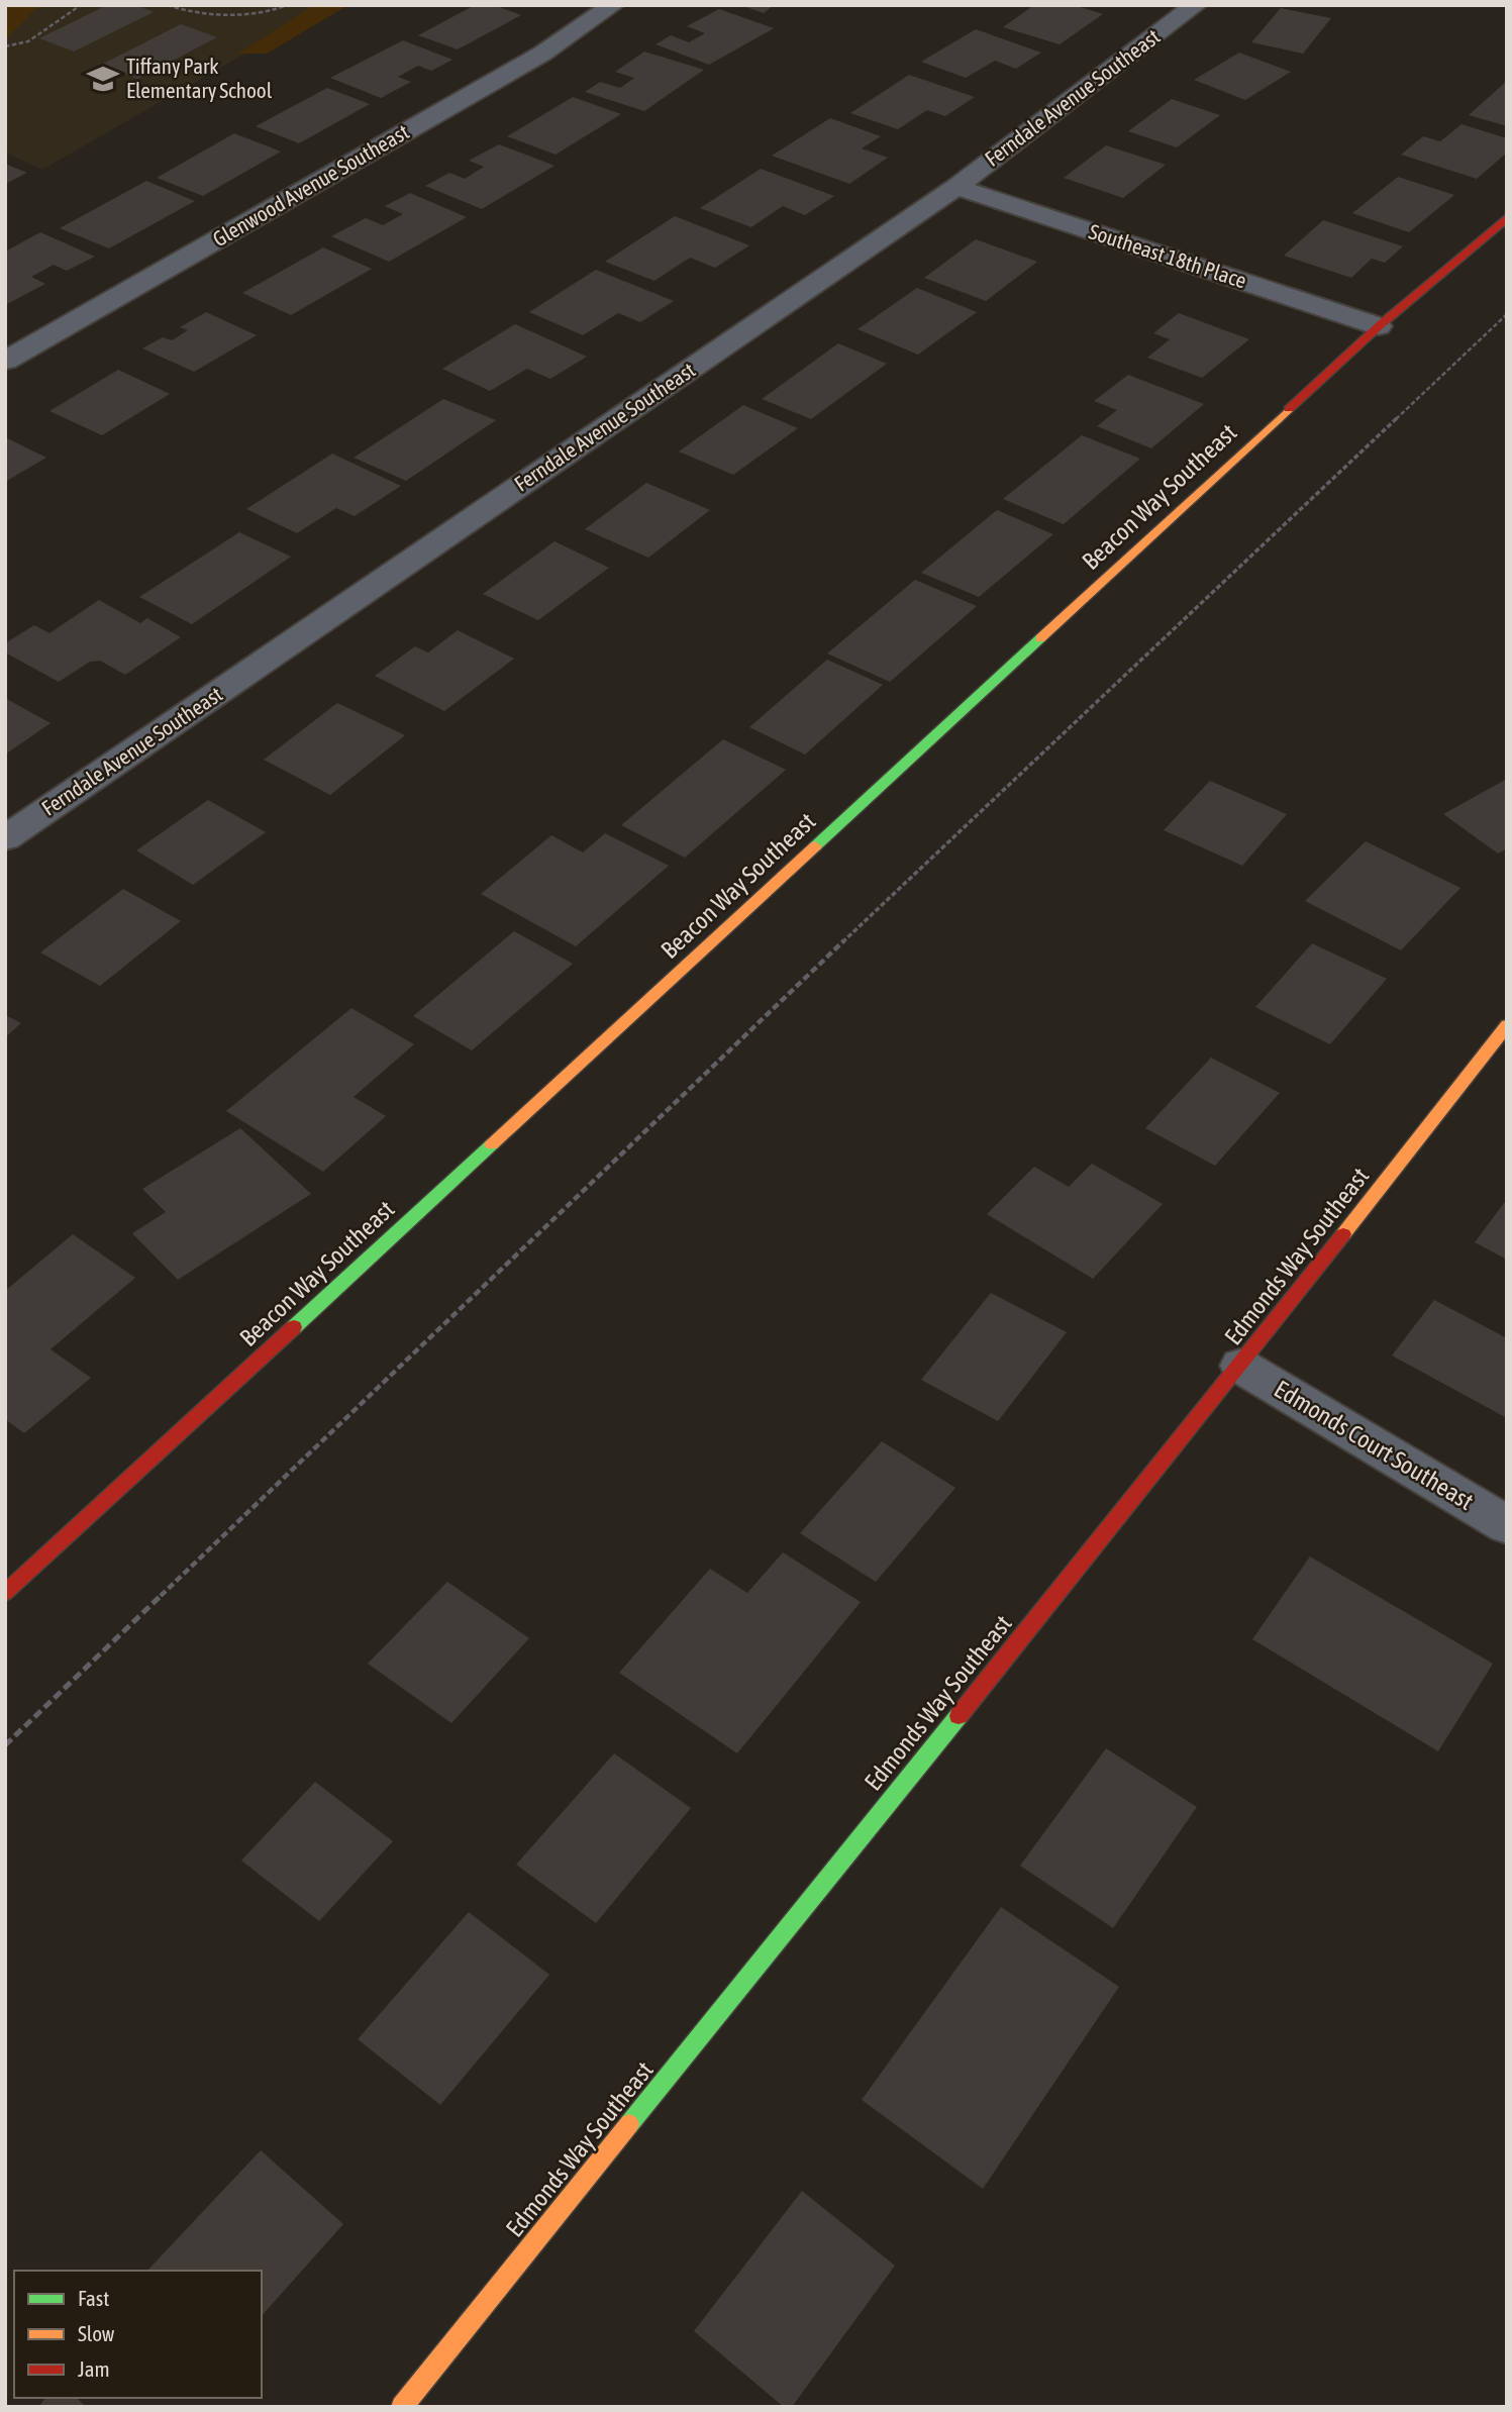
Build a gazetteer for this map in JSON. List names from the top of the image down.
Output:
{
  "streets": {
    "street": [
      "Ferndale Avenue Southeast",
      "Glenwood Avenue Southeast",
      "Southeast 18th Place",
      "Beacon Way Southeast",
      "Edmonds Way Southeast",
      "Edmonds Court Southeast"
    ]
  },
  "crossings": [
    ["Ferndale Avenue Southeast", "Southeast 18th Place"],
    ["Southeast 18th Place", "Beacon Way Southeast"],
    ["Edmonds Way Southeast", "Edmonds Court Southeast"]
  ],
  "places": {
    "school or university": ["Tiffany Park Elementary School"]
  },
  "legend": ["Fast", "Slow", "Jam"]
}
